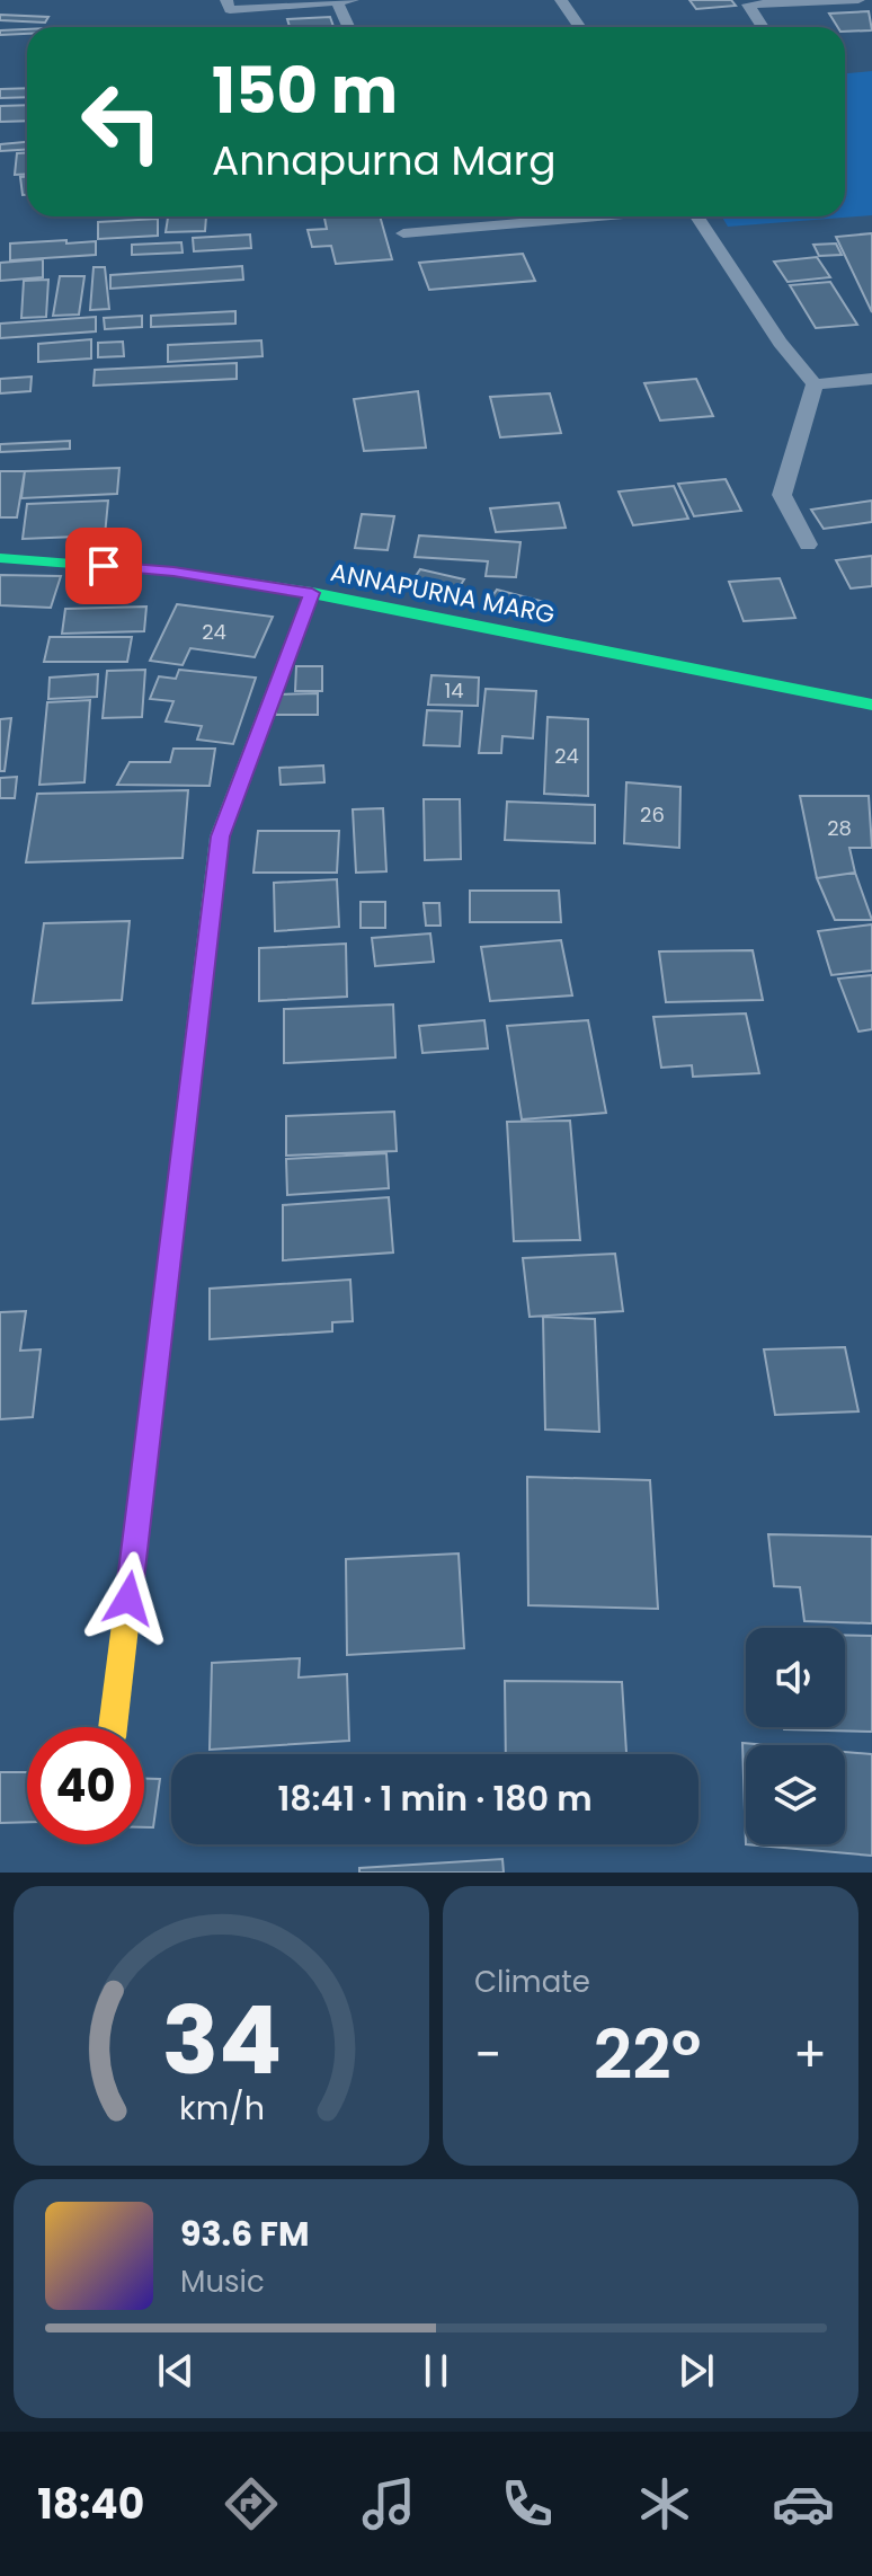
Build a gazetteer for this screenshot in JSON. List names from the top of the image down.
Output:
{
  "streets": {
    "street": ["ANNAPURNA MARG"]
  },
  "house_numbers": [
    "24",
    "14",
    "24",
    "26",
    "28"
  ],
  "page": {
    "turn": ["150 m", "Annapurna Marg"],
    "limit": "40",
    "trip": "18:41 · 1 min · 180 m",
    "tile": "Climate",
    "heat": ["−", "22°", "+"],
    "song": ["93.6 FM", "Music"],
    "tabs": "18:40",
    "gauge": ["34", "km/h"]
  }
}
